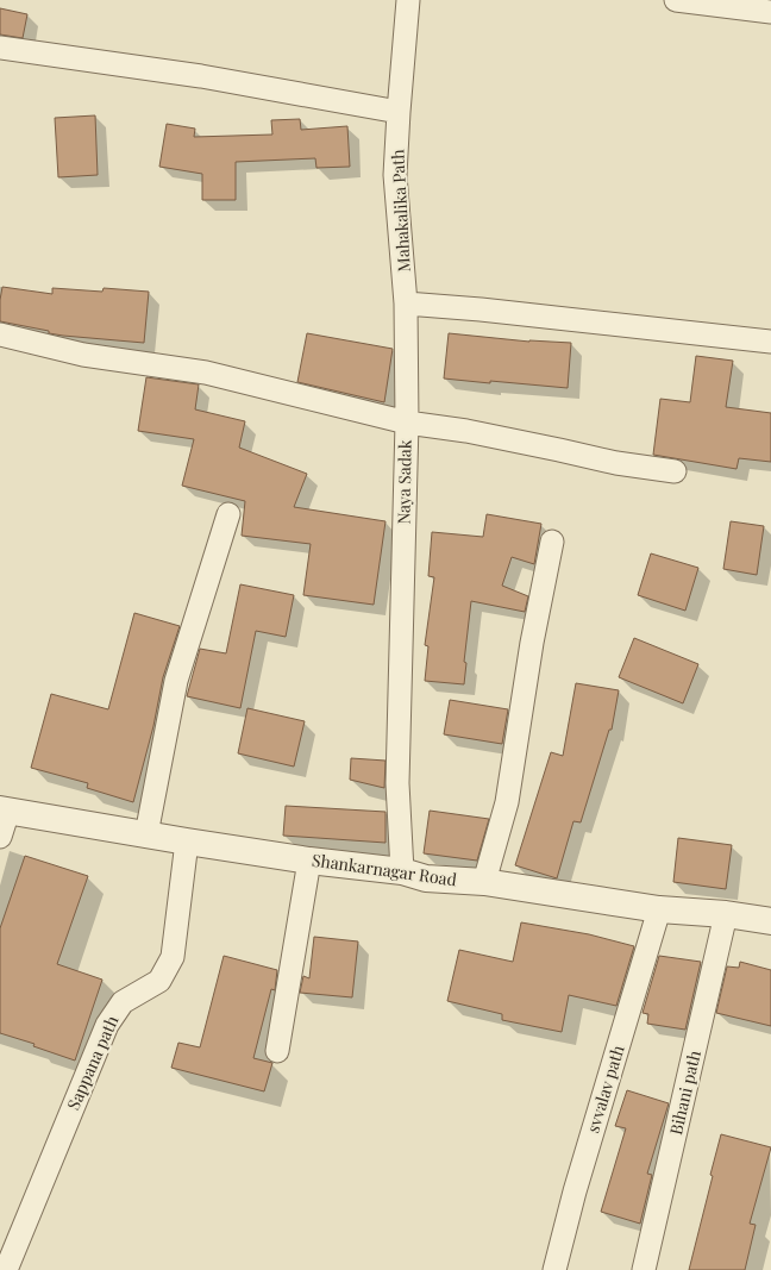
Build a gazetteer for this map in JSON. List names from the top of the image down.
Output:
{
  "streets": {
    "street": [
      "Mahakalika Path",
      "Naya Sadak",
      "Shankarnagar Road",
      "Sappana path",
      "svvalav path",
      "Bihani path"
    ]
  },
  "crossings": [
    ["Mahakalika Path", "Naya Sadak"],
    ["Naya Sadak", "Shankarnagar Road"],
    ["Shankarnagar Road", "Sappana path"],
    ["Shankarnagar Road", "svvalav path"],
    ["Shankarnagar Road", "Bihani path"]
  ]
}
